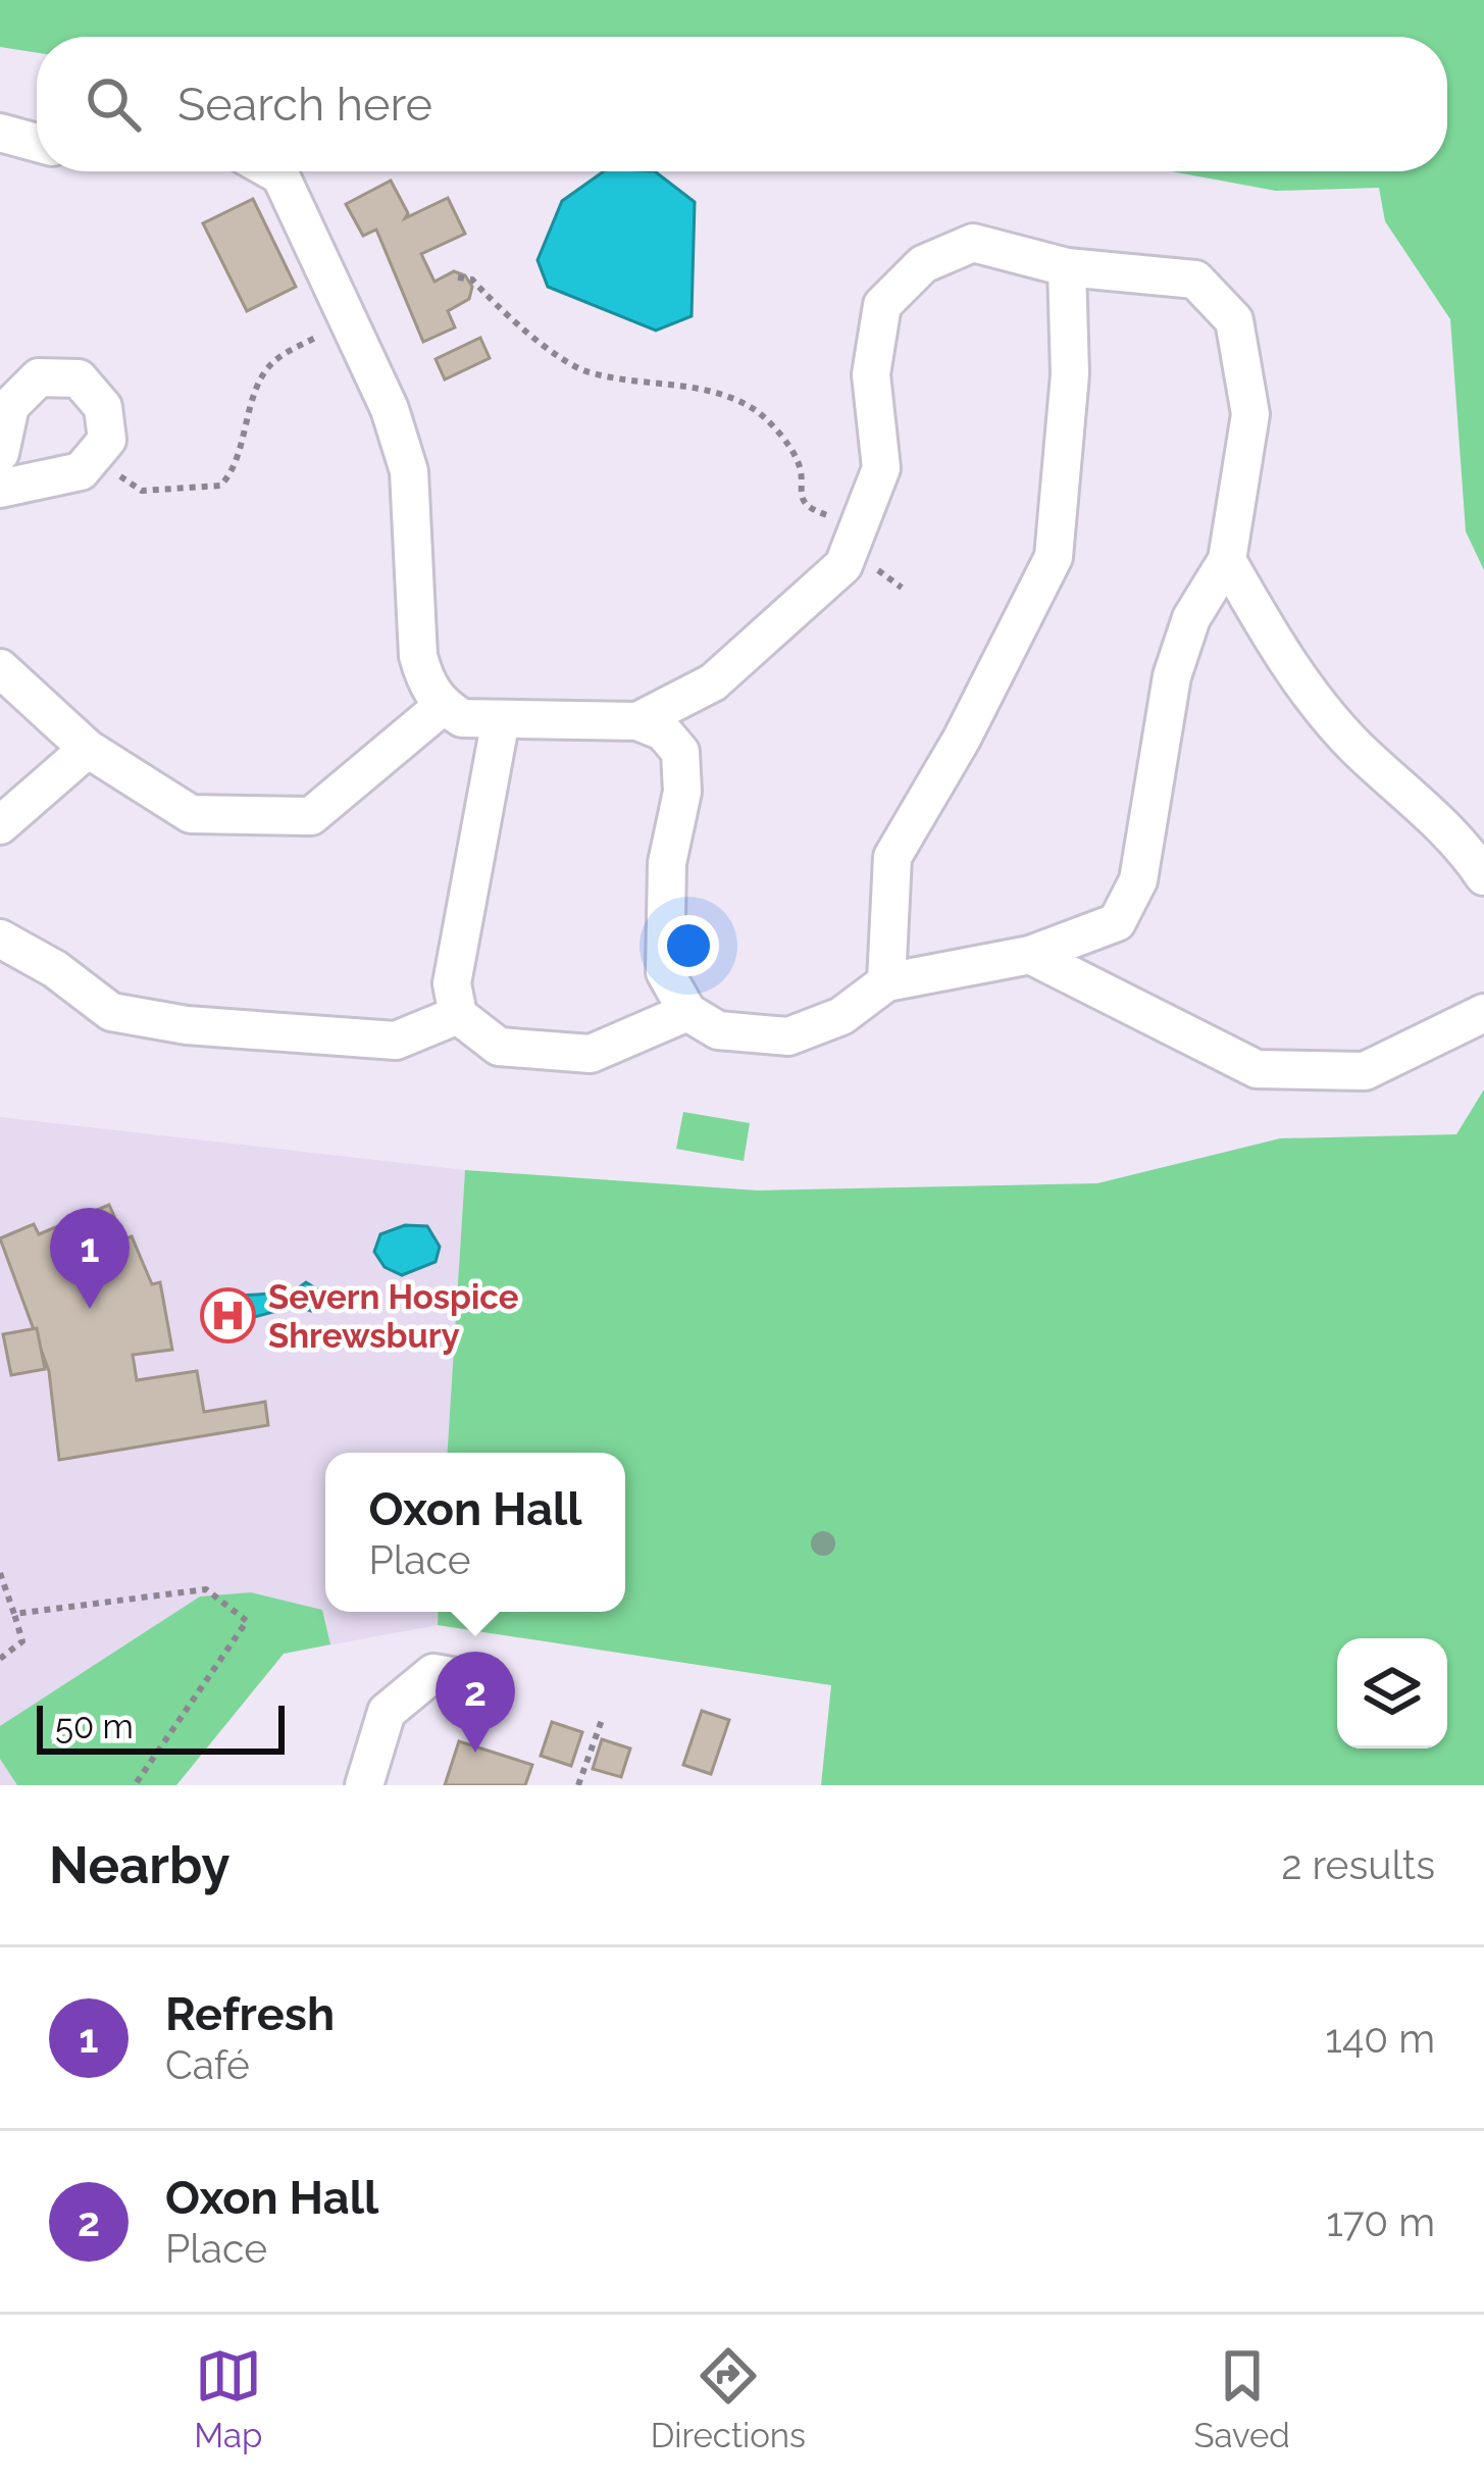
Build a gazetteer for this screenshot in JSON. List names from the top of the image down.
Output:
{
  "places": {
    "hospital": ["Severn Hospice Shrewsbury"]
  },
  "scale_bar": "50 m",
  "page": {
    "search": "Search here",
    "pins": ["1", "2"],
    "popup": ["Oxon Hall", "Place"],
    "scale": "50 m",
    "heading": ["Nearby", "2 results"],
    "list": [
      {
        "mark": "1",
        "name": "Refresh",
        "note": "Café",
        "value": "140 m"
      },
      {
        "mark": "2",
        "name": "Oxon Hall",
        "note": "Place",
        "value": "170 m"
      }
    ],
    "nav": ["Map", "Directions", "Saved"]
  }
}
